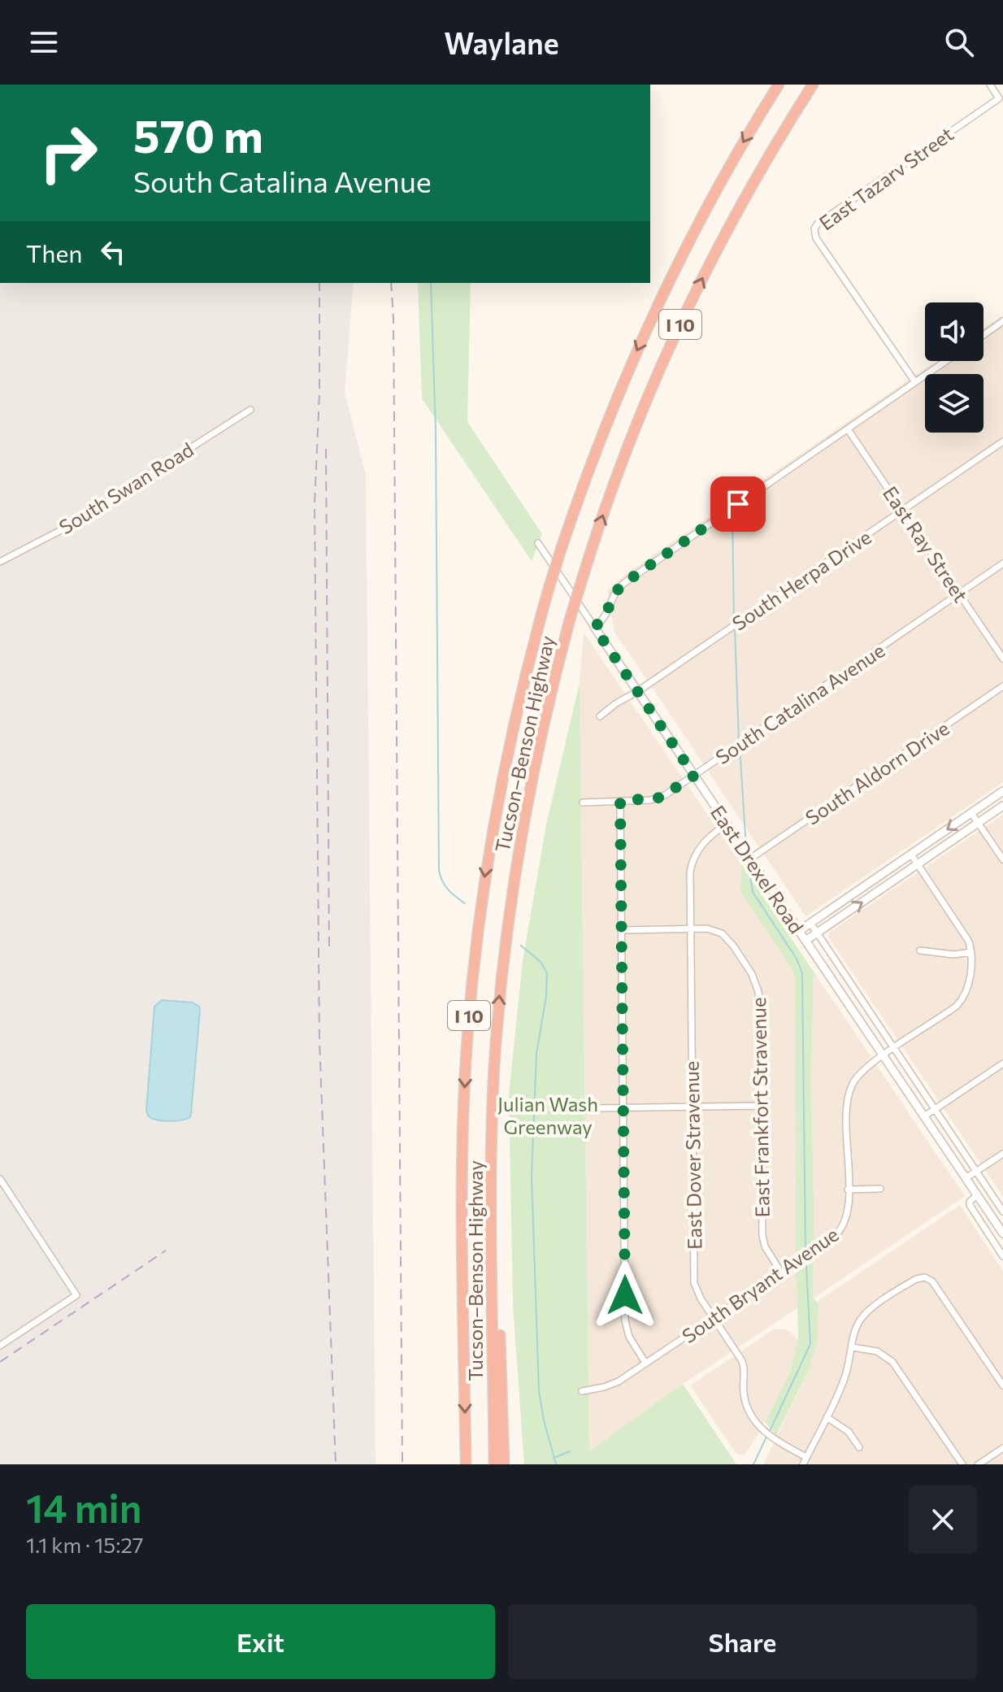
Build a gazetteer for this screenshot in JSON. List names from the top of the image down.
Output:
{
  "streets": {
    "highway": ["I 10", "Tucson–Benson Highway"],
    "street": [
      "East Tazarv Street",
      "South Swan Road",
      "East Ray Street",
      "South Herpa Drive",
      "South Catalina Avenue",
      "South Aldorn Drive",
      "East Drexel Road",
      "East Frankfort Stravenue",
      "East Dover Stravenue",
      "South Bryant Avenue"
    ]
  },
  "crossings": [
    ["East Ray Street", "South Herpa Drive"],
    ["East Ray Street", "South Catalina Avenue"],
    ["South Herpa Drive", "East Drexel Road"],
    ["South Catalina Avenue", "East Drexel Road"],
    ["South Aldorn Drive", "East Drexel Road"],
    ["East Drexel Road", "East Dover Stravenue"],
    ["East Drexel Road", "South Bryant Avenue"],
    ["East Frankfort Stravenue", "East Dover Stravenue"],
    ["East Frankfort Stravenue", "South Bryant Avenue"],
    ["East Dover Stravenue", "South Bryant Avenue"]
  ],
  "parks": ["Julian Wash Greenway"],
  "page": {
    "header": "Waylane",
    "turn": ["570 m", "South Catalina Avenue"],
    "then": "Then",
    "heading": ["14 min", "1.1 km · 15:27"],
    "buttons": ["Exit", "Share"]
  }
}
